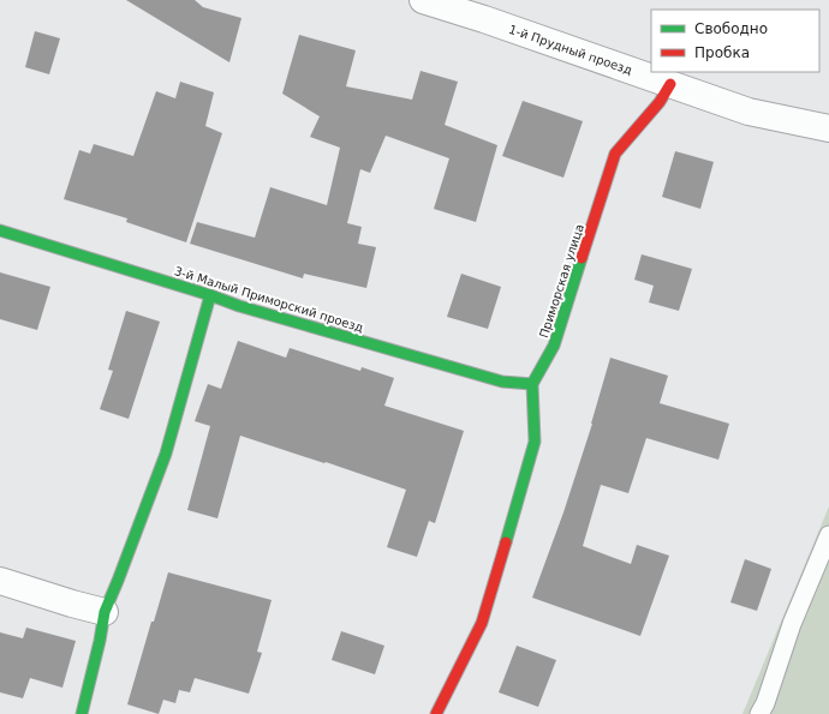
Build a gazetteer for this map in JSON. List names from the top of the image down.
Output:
{
  "streets": {
    "street": ["1-й Прудный проезд", "Приморская улица", "3-й Малый Приморский проезд"]
  },
  "crossings": [
    ["1-й Прудный проезд", "Приморская улица"],
    ["Приморская улица", "3-й Малый Приморский проезд"]
  ],
  "legend": ["Свободно", "Пробка"]
}
